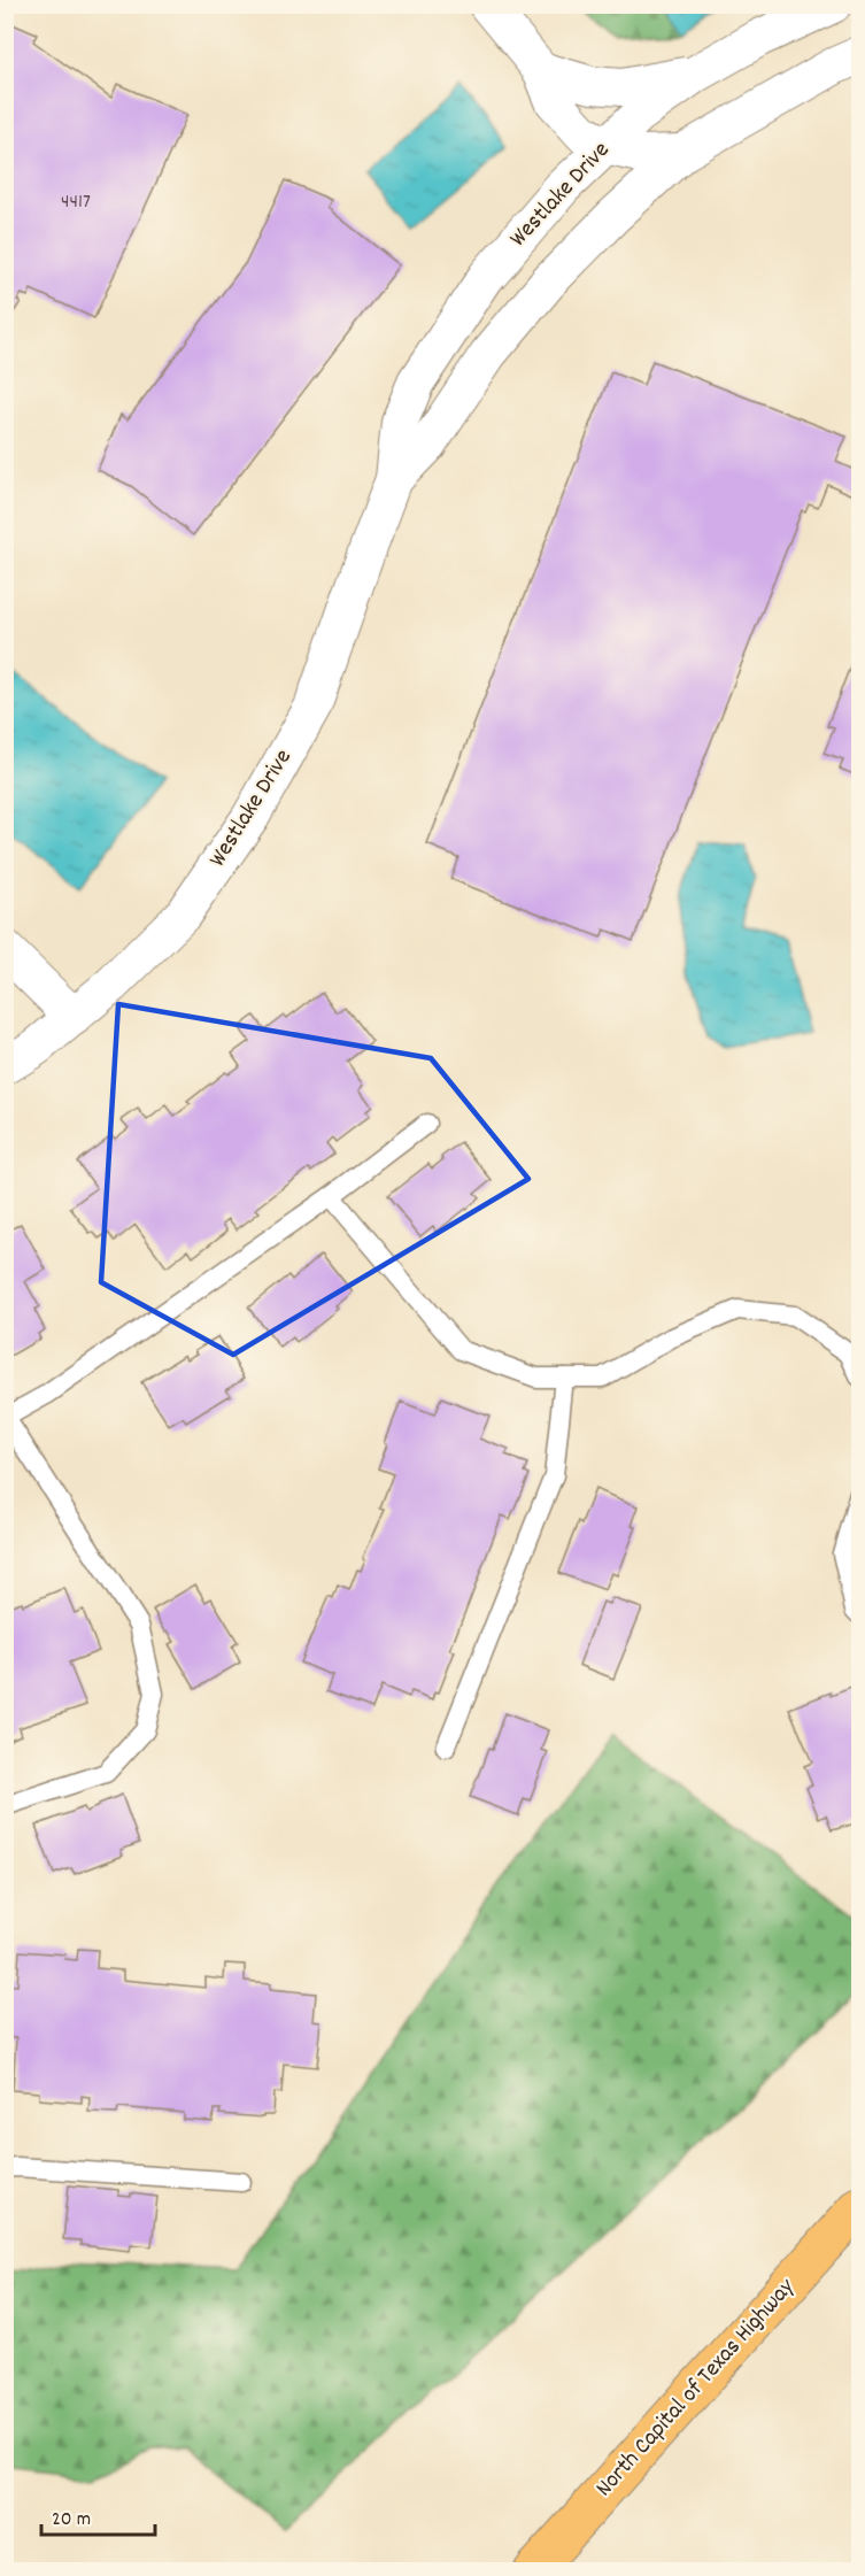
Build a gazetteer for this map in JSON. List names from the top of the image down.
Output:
{
  "streets": {
    "highway": ["North Capital of Texas Highway"],
    "street": ["Westlake Drive"]
  },
  "house_numbers": ["4417"],
  "scale_bar": "20 m"
}
